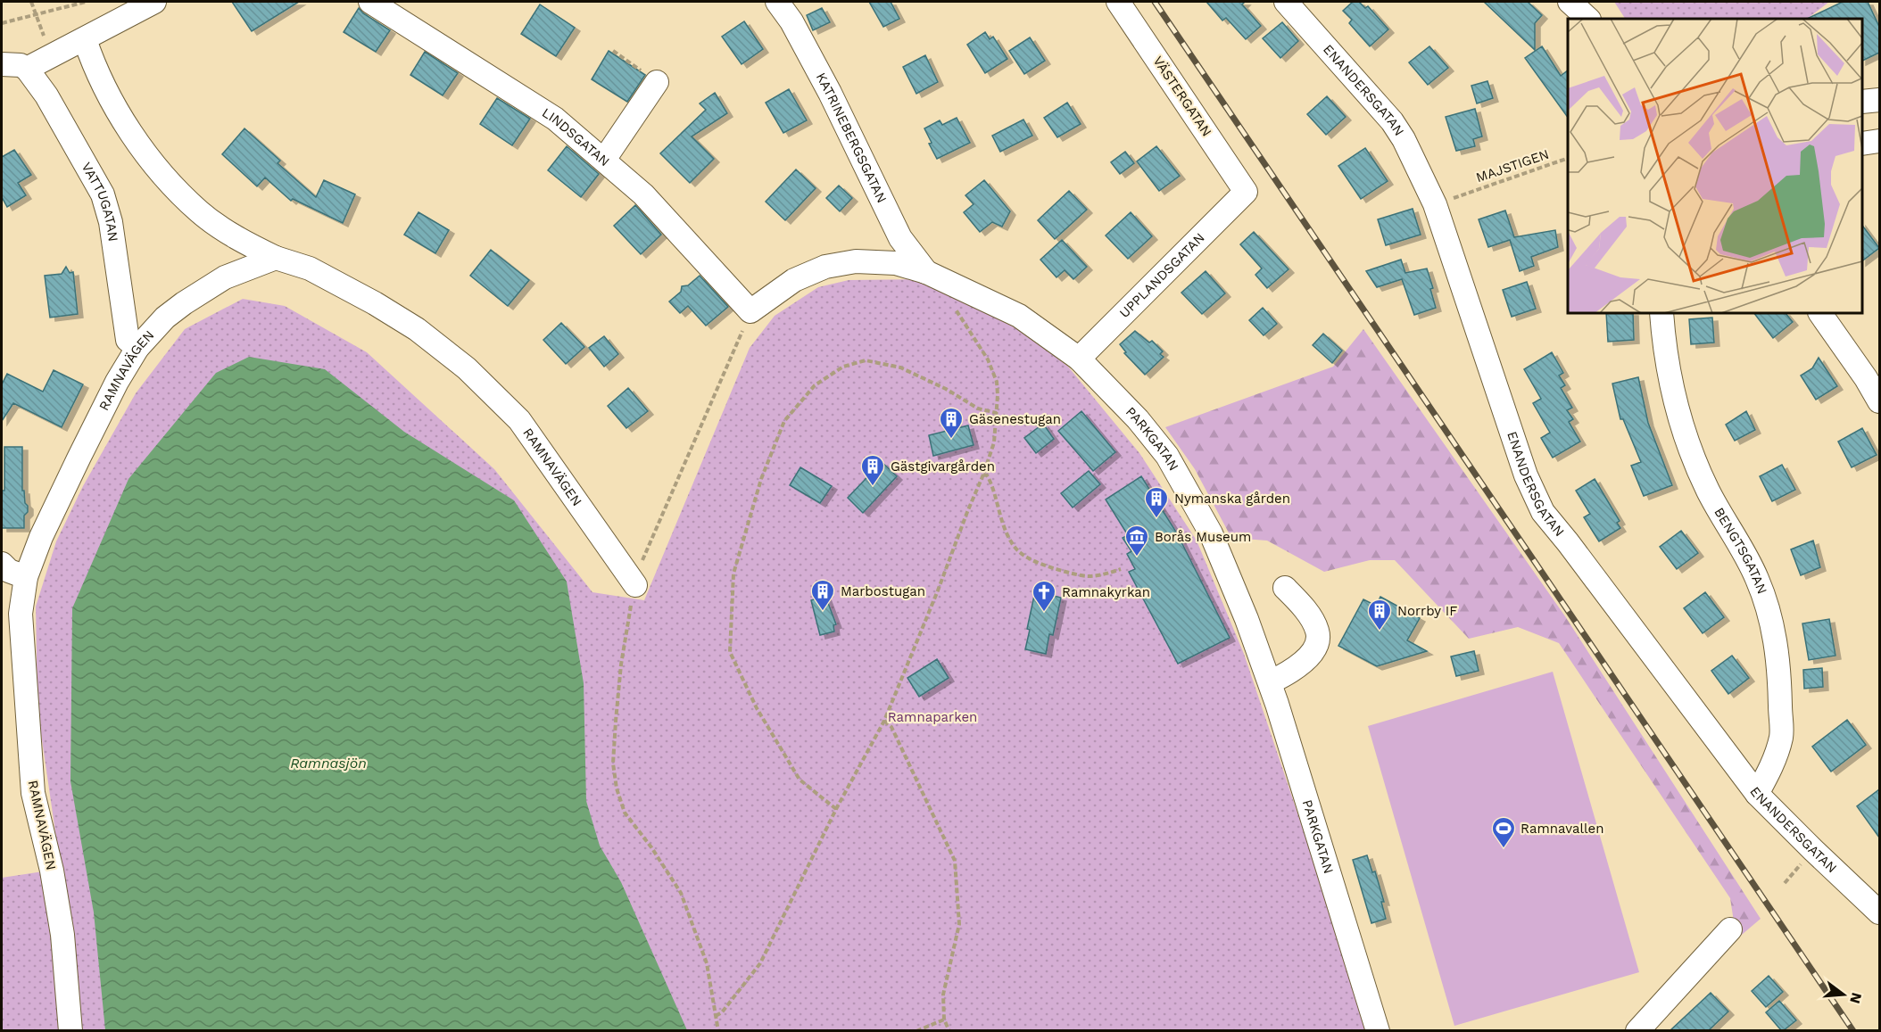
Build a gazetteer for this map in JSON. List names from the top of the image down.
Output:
{
  "streets": {
    "street": [
      "ENANDERSGATAN",
      "VÄSTERGATAN",
      "LINDSGATAN",
      "KATRINEBERGSGATAN",
      "VATTUGATAN",
      "UPPLANDSGATAN",
      "RAMNAVÄGEN",
      "PARKGATAN",
      "BENGTSGATAN"
    ],
    "path": ["MAJSTIGEN"]
  },
  "crossings": [
    ["ENANDERSGATAN", "BENGTSGATAN"],
    ["VÄSTERGATAN", "UPPLANDSGATAN"],
    ["LINDSGATAN", "PARKGATAN"],
    ["KATRINEBERGSGATAN", "PARKGATAN"],
    ["VATTUGATAN", "RAMNAVÄGEN"],
    ["UPPLANDSGATAN", "PARKGATAN"]
  ],
  "water": ["Ramnasjön"],
  "parks": ["Ramnaparken"],
  "places": {
    "building": [
      "Gäsenestugan",
      "Gästgivargården",
      "Nymanska gården",
      "Marbostugan",
      "Norrby IF"
    ],
    "museum": ["Borås Museum"],
    "church": ["Ramnakyrkan"],
    "sports": ["Ramnavallen"]
  },
  "north": "right"
}
